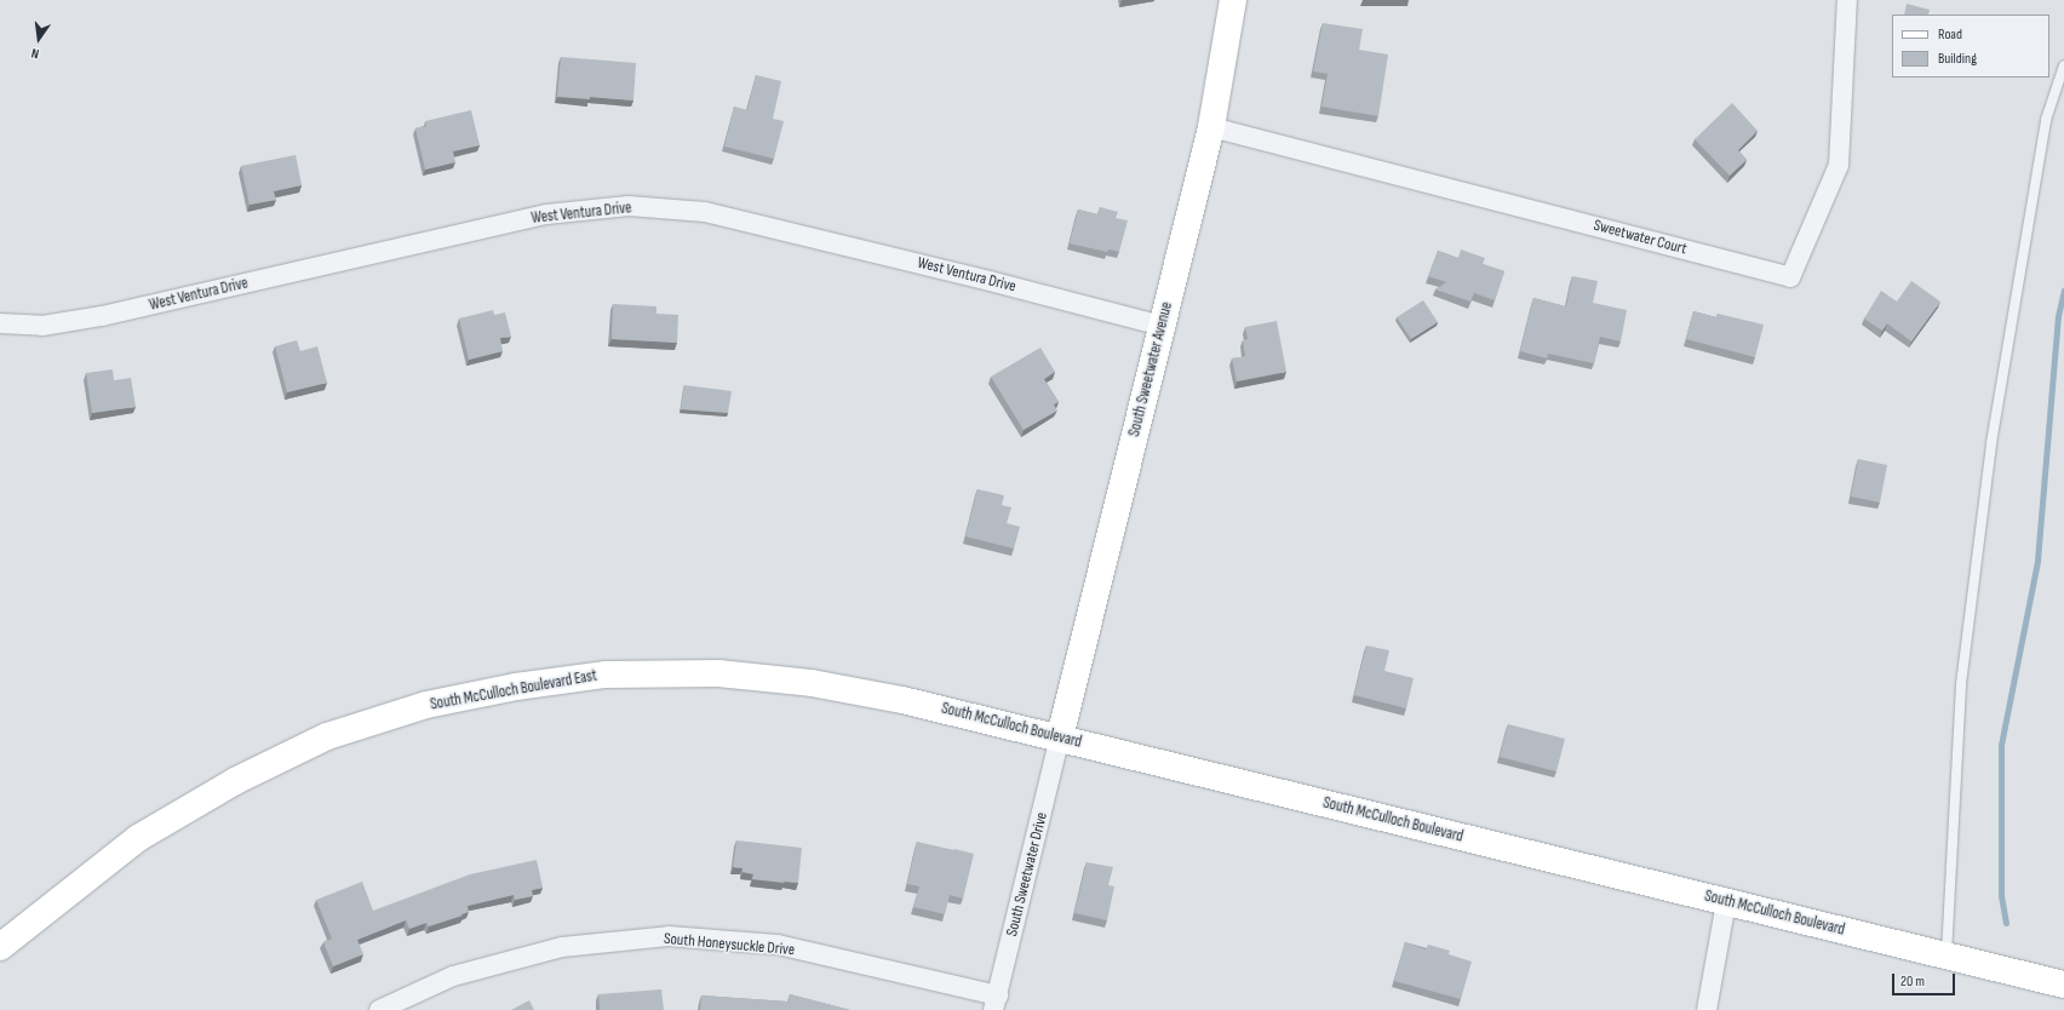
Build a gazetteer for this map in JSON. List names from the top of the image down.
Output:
{
  "streets": {
    "main road": ["South Sweetwater Avenue", "South McCulloch Boulevard East", "South McCulloch Boulevard"],
    "street": [
      "West Ventura Drive",
      "Sweetwater Court",
      "South Sweetwater Drive",
      "South Honeysuckle Drive"
    ]
  },
  "crossings": [
    ["West Ventura Drive", "South Sweetwater Avenue"],
    ["Sweetwater Court", "South Sweetwater Avenue"],
    ["South Sweetwater Avenue", "South McCulloch Boulevard"],
    ["South Sweetwater Avenue", "South Sweetwater Drive"],
    ["South McCulloch Boulevard East", "South McCulloch Boulevard"],
    ["South McCulloch Boulevard", "South Sweetwater Drive"],
    ["South Sweetwater Drive", "South Honeysuckle Drive"]
  ],
  "legend": ["Road", "Building"],
  "scale_bar": "20 m",
  "north": "bottom"
}
